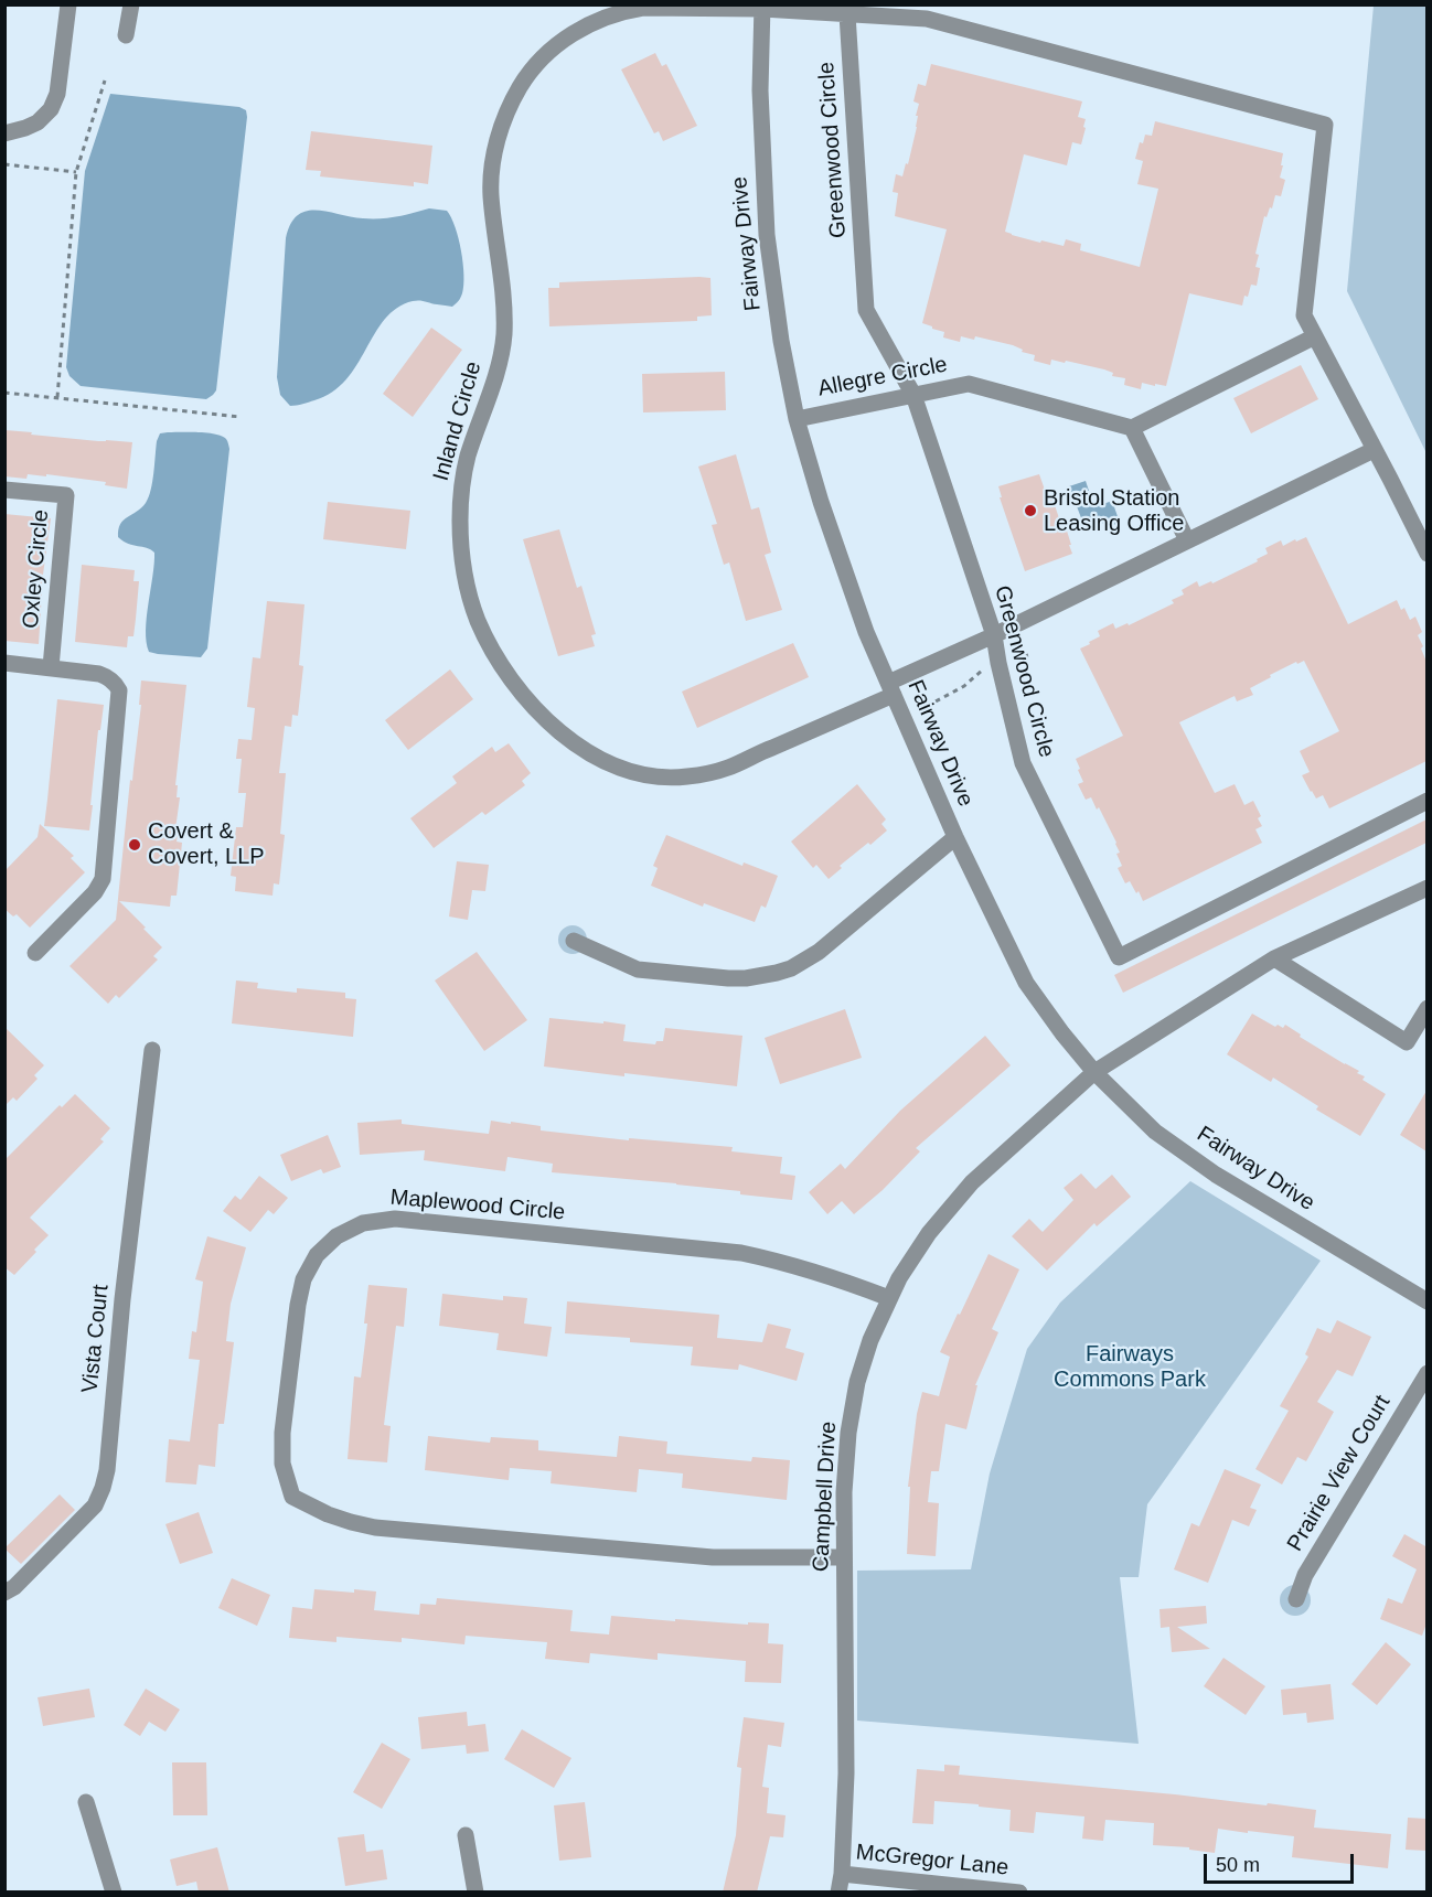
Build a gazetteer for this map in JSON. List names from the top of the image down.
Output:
{
  "streets": {
    "street": [
      "Greenwood Circle",
      "Fairway Drive",
      "Allegre Circle",
      "Inland Circle",
      "Oxley Circle",
      "Maplewood Circle",
      "Vista Court",
      "Prairie View Court",
      "Campbell Drive",
      "McGregor Lane"
    ]
  },
  "crossings": [
    ["Greenwood Circle", "Allegre Circle"],
    ["Fairway Drive", "Allegre Circle"],
    ["Fairway Drive", "Inland Circle"],
    ["Fairway Drive", "Campbell Drive"],
    ["Maplewood Circle", "Campbell Drive"],
    ["Campbell Drive", "McGregor Lane"]
  ],
  "parks": ["Fairways Commons Park"],
  "places": ["Bristol Station Leasing Office", "Covert & Covert, LLP"],
  "scale_bar": "50 m"
}
